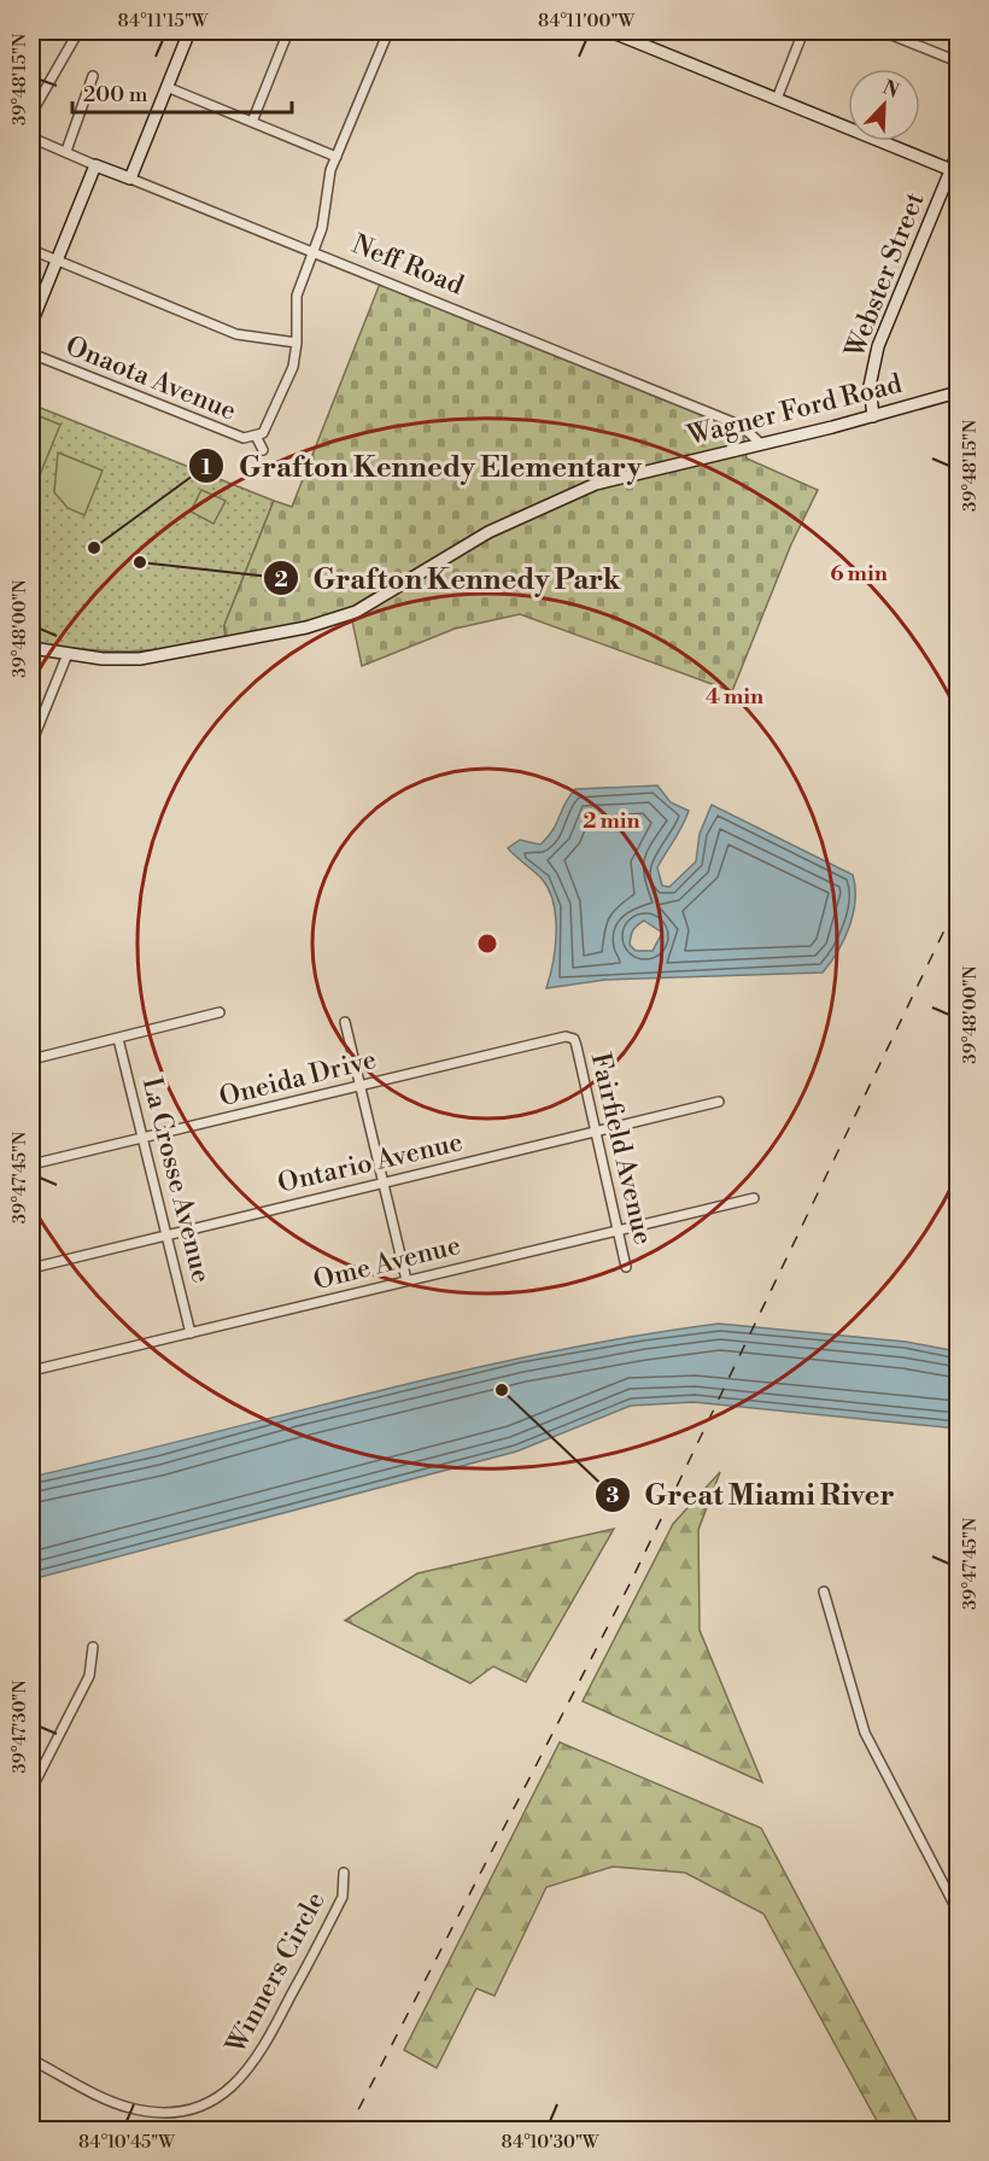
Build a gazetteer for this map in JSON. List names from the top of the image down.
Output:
{
  "streets": {
    "street": [
      "Neff Road",
      "Webster Street",
      "Onaota Avenue",
      "Wagner Ford Road",
      "Oneida Drive",
      "Fairfield Avenue",
      "Ontario Avenue",
      "La Crosse Avenue",
      "Ome Avenue",
      "Winners Circle"
    ]
  },
  "crossings": [
    ["Neff Road", "Wagner Ford Road"],
    ["Webster Street", "Wagner Ford Road"],
    ["Oneida Drive", "Fairfield Avenue"],
    ["Oneida Drive", "La Crosse Avenue"],
    ["Fairfield Avenue", "Ontario Avenue"],
    ["Fairfield Avenue", "Ome Avenue"],
    ["Ontario Avenue", "La Crosse Avenue"],
    ["La Crosse Avenue", "Ome Avenue"]
  ],
  "places": ["Grafton Kennedy Elementary", "Grafton Kennedy Park", "Great Miami River"],
  "scale_bar": "200 m",
  "north": "top right",
  "coordinates": [
    "84°11'15\"W",
    "84°11'00\"W",
    "39°48'15\"N",
    "39°48'00\"N",
    "39°47'45\"N",
    "39°47'30\"N",
    "84°10'45\"W",
    "84°10'30\"W"
  ],
  "rings": ["6 min", "4 min", "2 min"]
}
